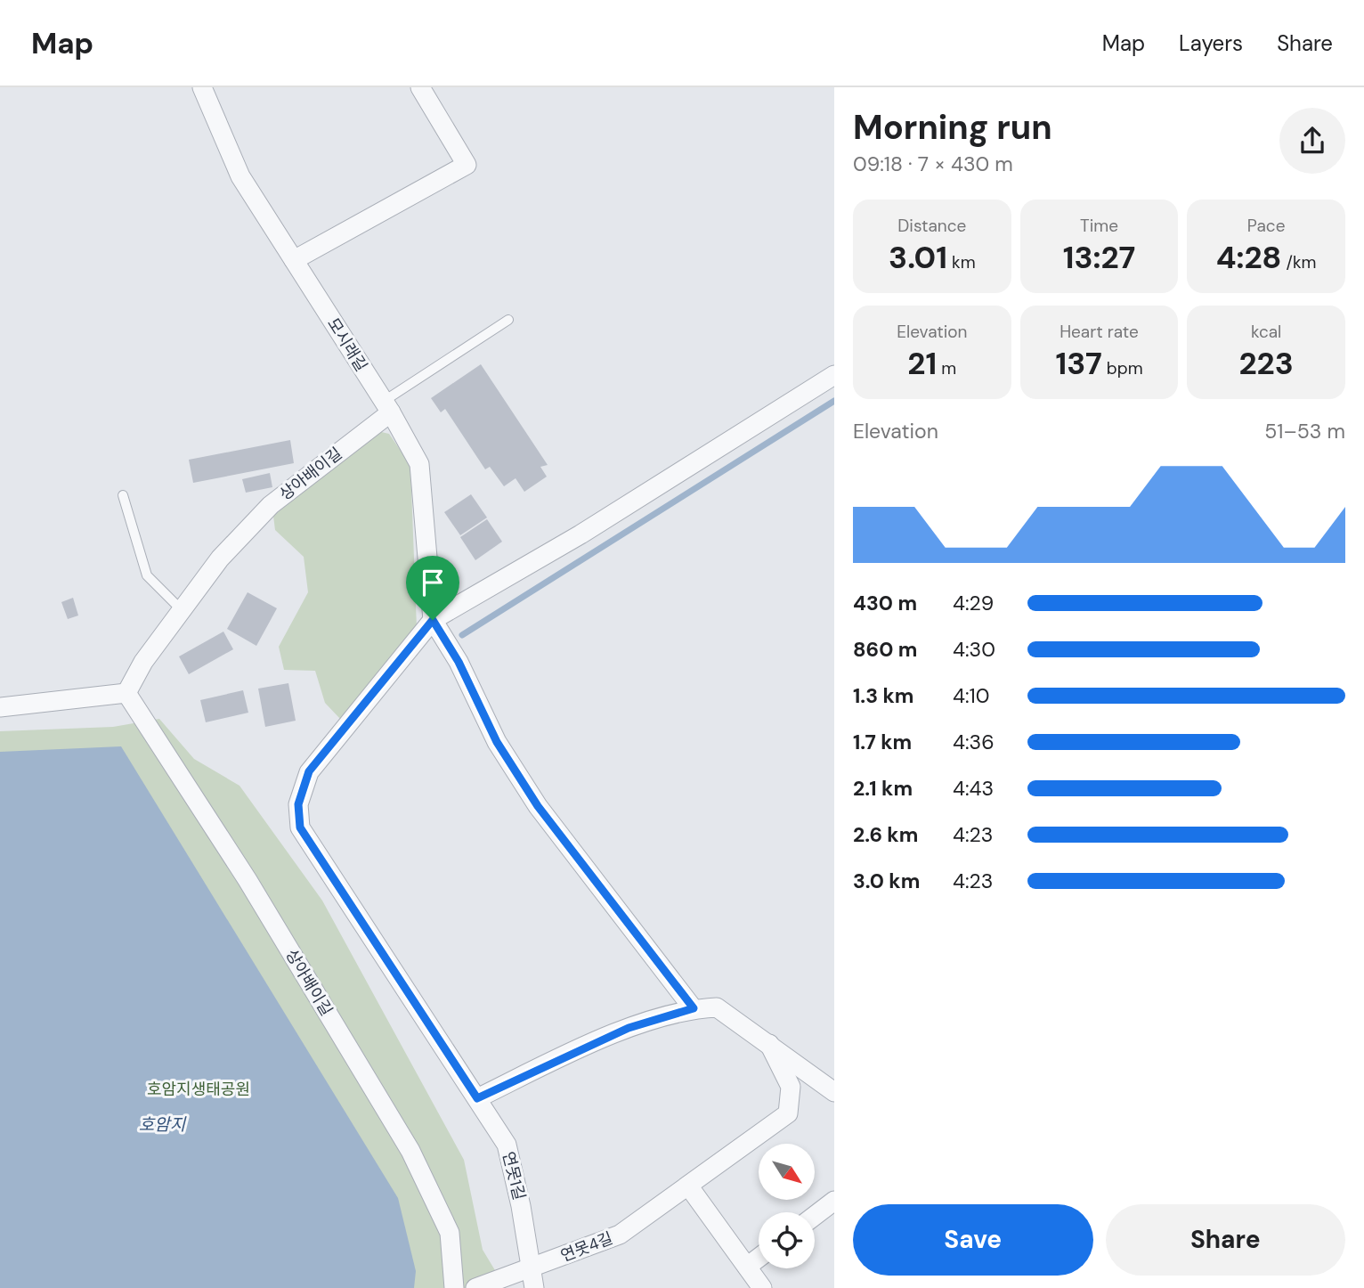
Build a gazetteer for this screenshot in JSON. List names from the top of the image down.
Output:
{
  "streets": {
    "street": [
      "모시래길",
      "상아배이길",
      "연못1길",
      "연못4길"
    ]
  },
  "crossings": [
    ["모시래길", "상아배이길"],
    ["연못1길", "연못4길"]
  ],
  "water": ["호암지"],
  "parks": ["호암지생태공원"],
  "north": "bottom right",
  "page": {
    "header": "Map",
    "nav": ["Map", "Layers", "Share"],
    "heading": ["Morning run", "09:18 · 7 × 430 m"],
    "stats": [
      ["Distance", "3.01 km"],
      ["Time", "13:27"],
      ["Pace", "4:28 /km"],
      ["Elevation", "21 m"],
      ["Heart rate", "137 bpm"],
      ["kcal", "223"]
    ],
    "chart": ["Elevation", "51–53 m"],
    "list": [
      {
        "name": "430 m",
        "note": "4:29"
      },
      {
        "name": "860 m",
        "note": "4:30"
      },
      {
        "name": "1.3 km",
        "note": "4:10"
      },
      {
        "name": "1.7 km",
        "note": "4:36"
      },
      {
        "name": "2.1 km",
        "note": "4:43"
      },
      {
        "name": "2.6 km",
        "note": "4:23"
      },
      {
        "name": "3.0 km",
        "note": "4:23"
      }
    ],
    "buttons": ["Save", "Share"]
  }
}
